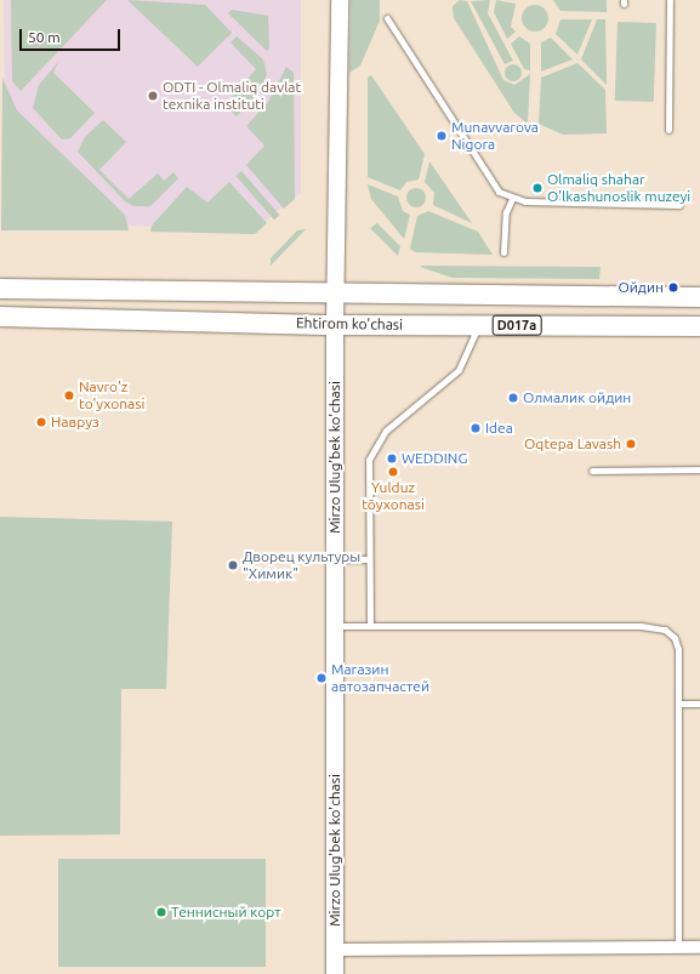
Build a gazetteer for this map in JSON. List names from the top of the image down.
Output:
{
  "streets": {
    "main road": ["Ehtirom ko'chasi", "D017a", "Mirzo Ulug'bek ko'chasi"]
  },
  "crossings": [
    ["Ehtirom ko'chasi", "Mirzo Ulug'bek ko'chasi"]
  ],
  "places": [
    "ODTI - Olmaliq davlat texnika instituti",
    "Munavvarova Nigora",
    "Olmaliq shahar O'lkashunoslik muzeyi",
    "Ойдин",
    "Navro'z to'yxonasi",
    "Олмалик ойдин",
    "Навруз",
    "Idea",
    "Oqtepa Lavash",
    "WEDDING",
    "Yulduz tõyxonasi",
    "Дворец культуры \"Химик\"",
    "Магазин автозапчастей",
    "Теннисный корт"
  ],
  "scale_bar": "50 m"
}
